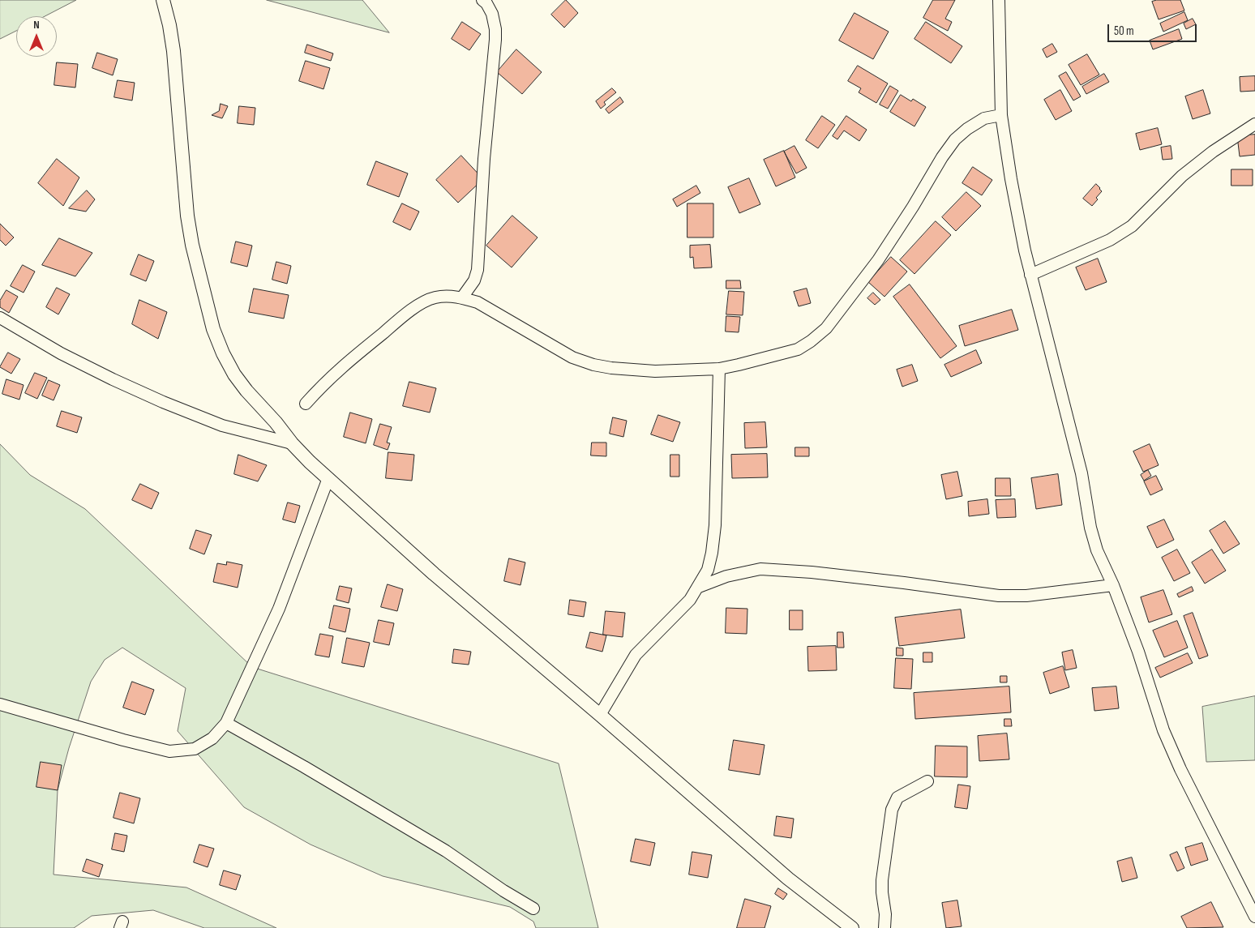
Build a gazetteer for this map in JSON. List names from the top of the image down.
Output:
{
  "scale_bar": "50 m",
  "north": "top"
}
